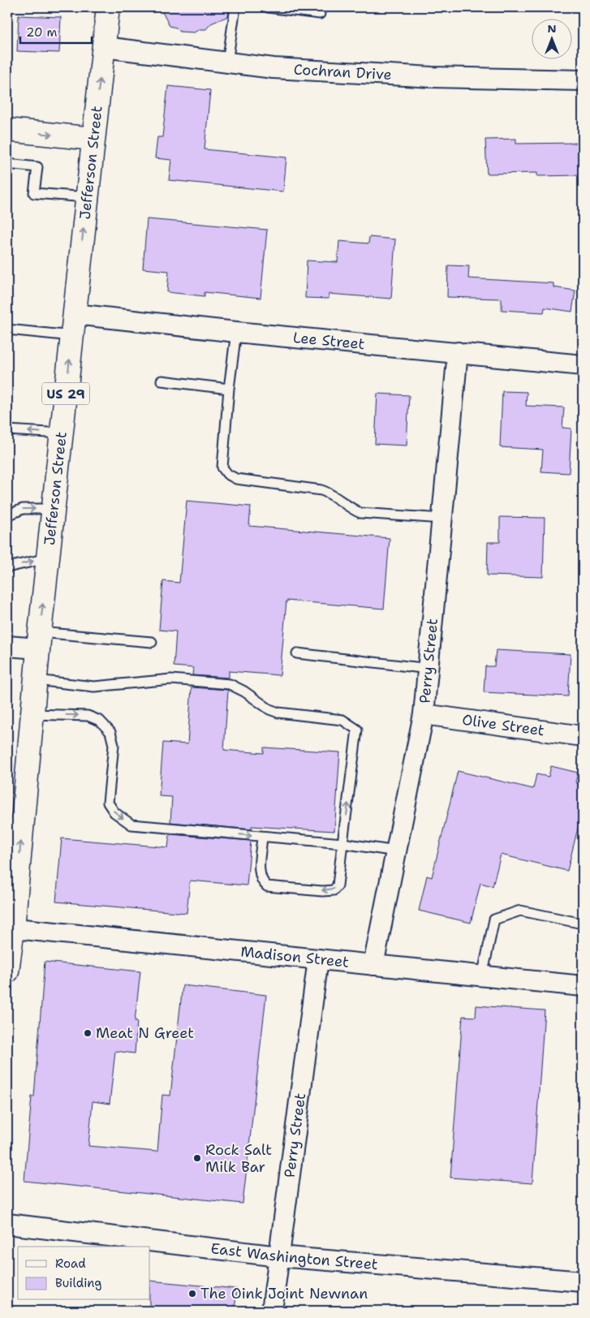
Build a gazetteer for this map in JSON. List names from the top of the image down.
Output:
{
  "streets": {
    "main road": ["Jefferson Street", "US 29"],
    "street": [
      "Cochran Drive",
      "Lee Street",
      "Perry Street",
      "Olive Street",
      "Madison Street",
      "East Washington Street"
    ]
  },
  "crossings": [
    ["Cochran Drive", "Jefferson Street"],
    ["Jefferson Street", "Lee Street"],
    ["Jefferson Street", "Madison Street"],
    ["Lee Street", "Perry Street"],
    ["Perry Street", "Olive Street"],
    ["Perry Street", "Madison Street"],
    ["Perry Street", "East Washington Street"]
  ],
  "one_way": ["Jefferson Street"],
  "places": ["Meat N Greet", "Rock Salt Milk Bar", "The Oink Joint Newnan"],
  "legend": ["Road", "Building"],
  "scale_bar": "20 m",
  "north": "top"
}
